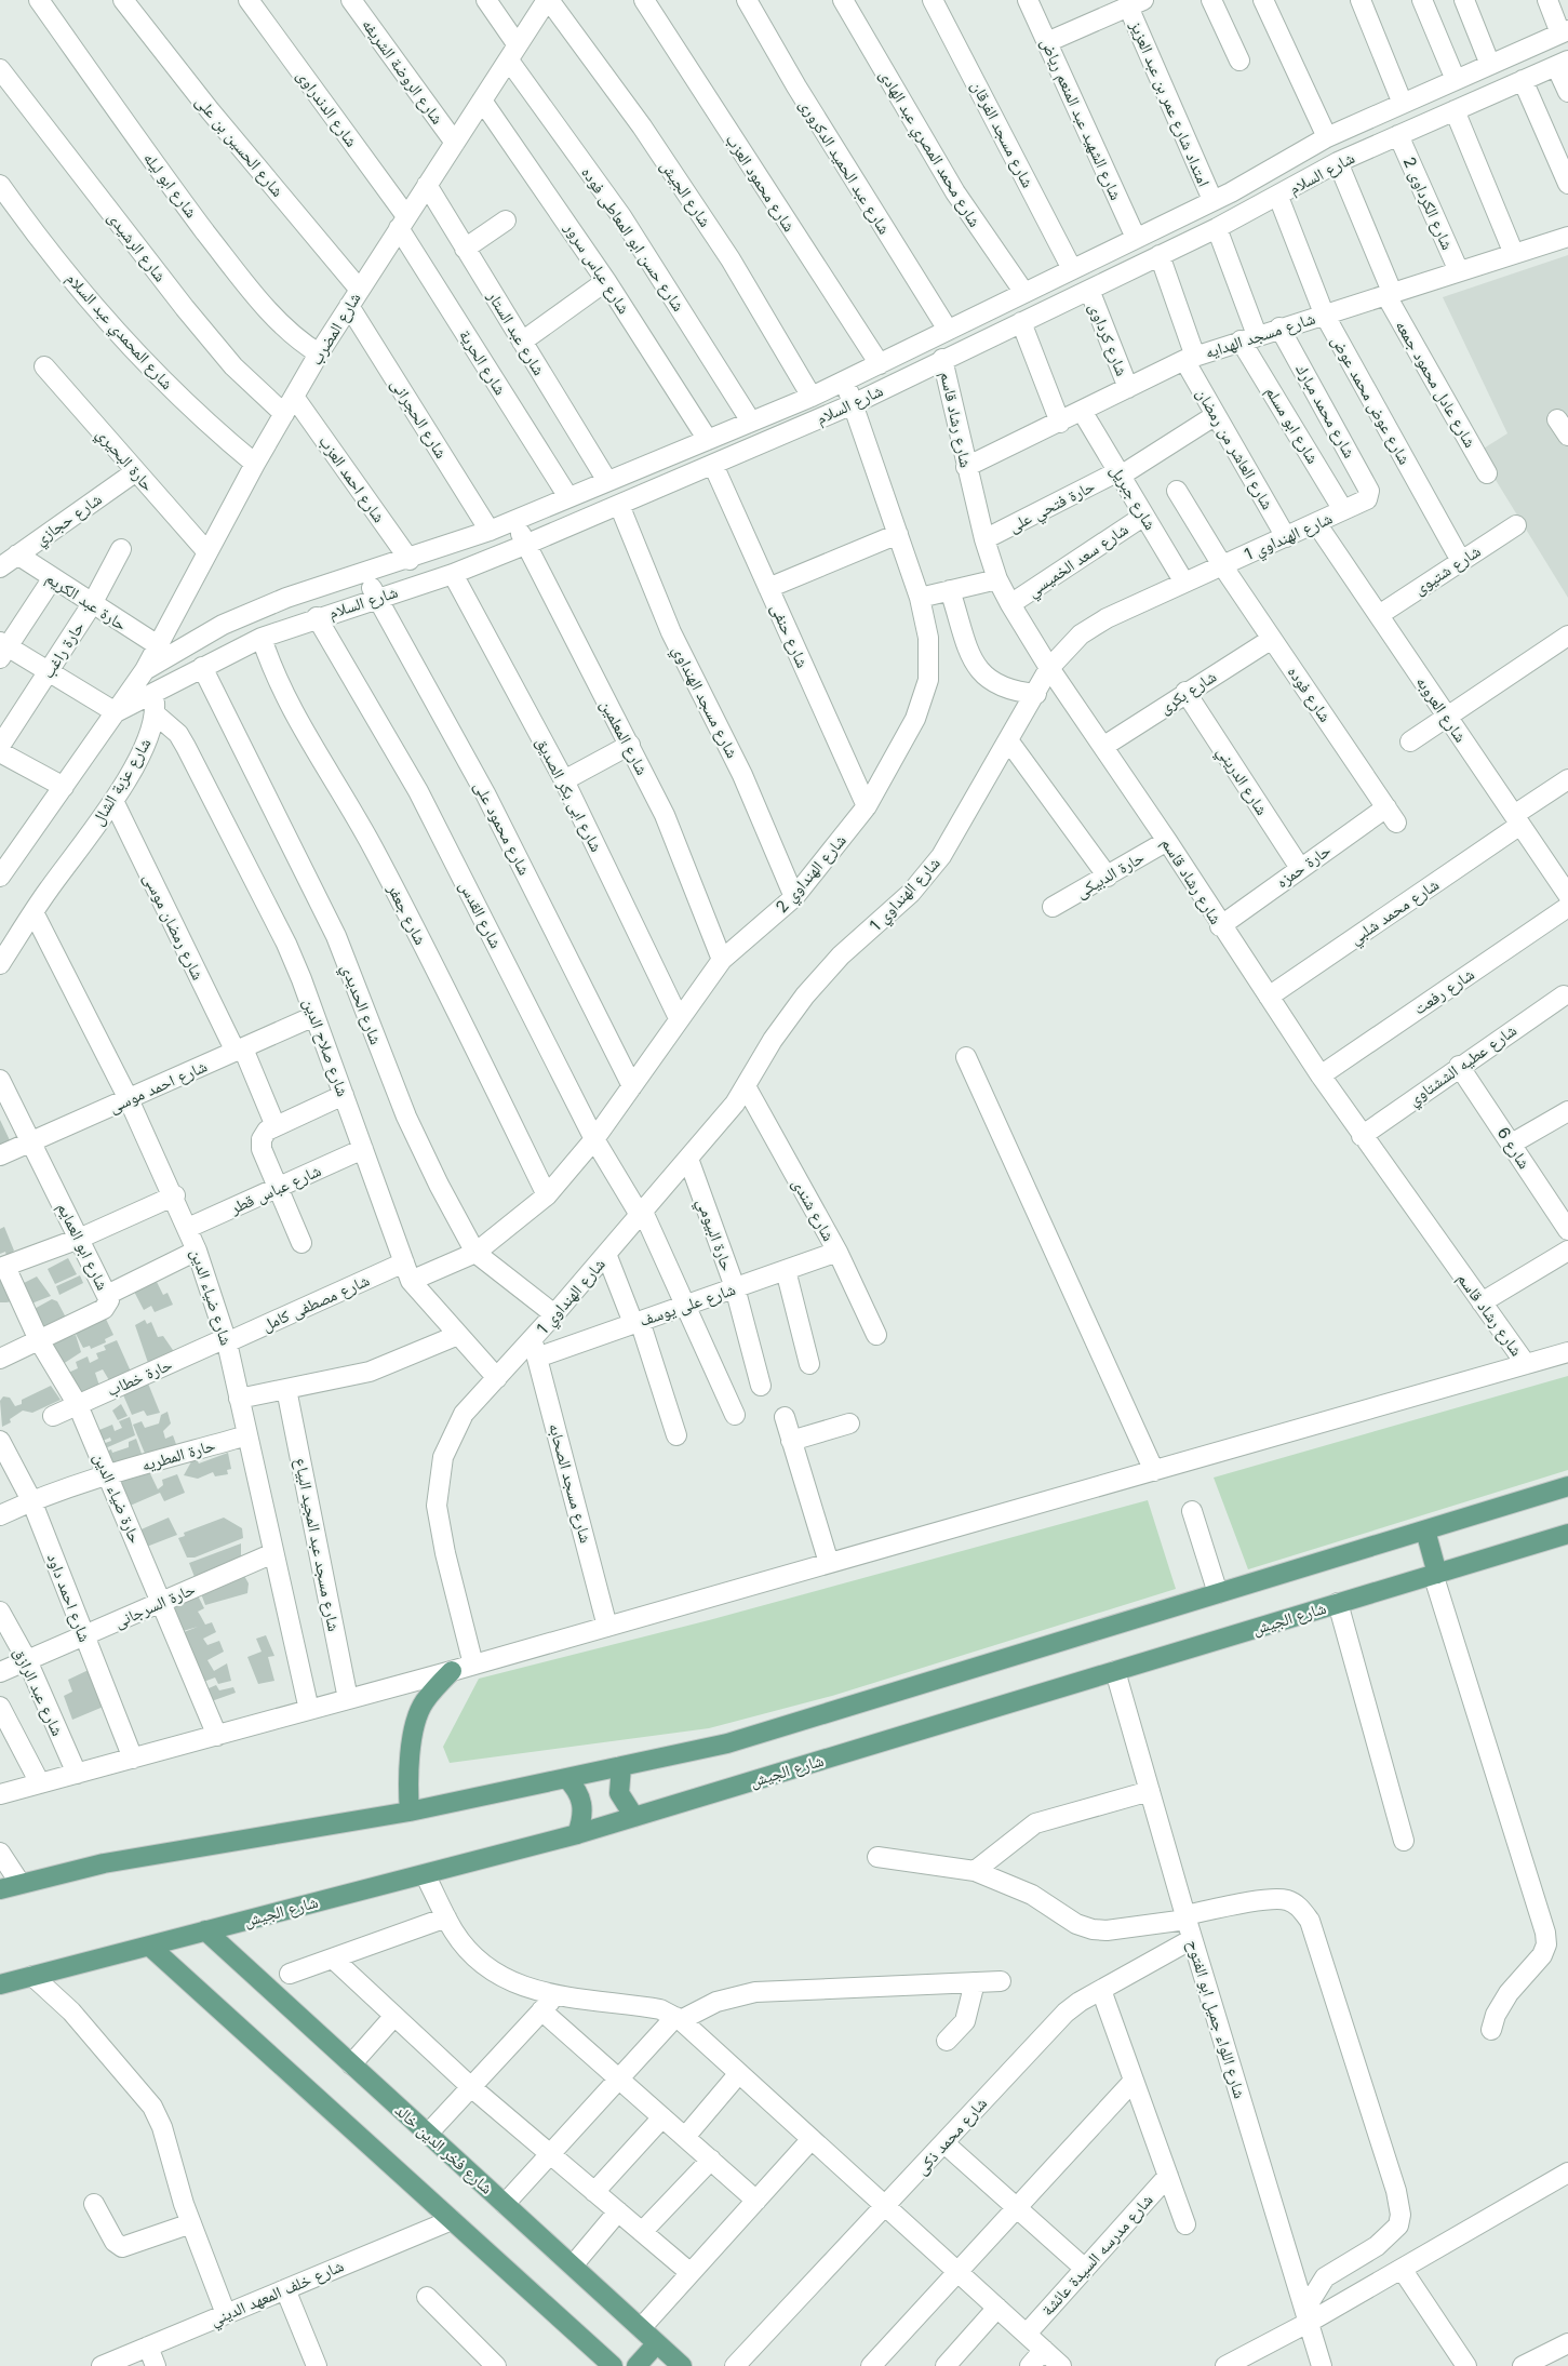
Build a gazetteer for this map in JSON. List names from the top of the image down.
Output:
{
  "streets": {
    "main road": ["شارع الجيش", "شارع فخر الدين خالد"],
    "street": [
      "شارع الروضة الشريفه",
      "امتداد شارع عمر بن عبد العزيز",
      "شارع الدندراوى",
      "شارع الشهيد عبد المنعم رياض",
      "شارع مسجد الفرقان",
      "شارع الحسين بن على",
      "شارع محمد المصري عبد الهادى",
      "شارع عبد الحميد الدكرورى",
      "شارع السلام",
      "شارع محمود العزب",
      "شارع ابو ليله",
      "شارع الكرداوى 2",
      "شارع حسن ابو المعاطى فوده",
      "شارع الرشيدى",
      "شارع عباس سرور",
      "شارع المضرب",
      "شارع المحمدي عبد السلام",
      "شارع عبد الستار",
      "شارع مسجد الهدايه",
      "شارع كرداوى",
      "شارع الحرية",
      "شارع عادل محمود جمعه",
      "شارع عوض محمد عوض",
      "شارع محمد مبارك",
      "شارع الحجرانى",
      "شارع رشاد قاسم",
      "شارع ابو مسلم",
      "شارع العاشر من رمضان",
      "حارة البحيري",
      "شارع احمد العزب",
      "شارع جبريل",
      "حارة فتحي على",
      "شارع حجازي",
      "شارع الهنداوي 1",
      "شارع سعد الخميسي",
      "شارع شتيوى",
      "حارة عبد الكريم",
      "شارع حنفى",
      "حارة راغب",
      "شارع بكرى",
      "شارع فوده",
      "شارع مسجد الهنداوي",
      "شارع العروبه",
      "شارع المعلمين",
      "شارع الدريني",
      "شارع عزبة الشال",
      "شارع ابى بكر الصديق",
      "شارع محمود على",
      "حارة حمزه",
      "شارع الهنداوي 2",
      "حارة الدبيكى",
      "شارع محمد شلبي",
      "شارع جعفر",
      "شارع القدس",
      "شارع رمضان موسى",
      "شارع رفعت",
      "شارع الحديدي",
      "شارع صلاح الدين",
      "شارع عطيه الششتاوي",
      "شارع احمد موسى",
      "شارع 6",
      "شارع عباس قطر",
      "شارع شندى",
      "حارة البيومي",
      "شارع ابو العمايم",
      "شارع ضياء الدين",
      "شارع مصطفى كامل",
      "شارع على يوسف",
      "حارة خطاب",
      "حارة المطريه",
      "شارع مسجد الصحابه",
      "حارة ضياء الدين",
      "شارع مسجد عبد المجيد البياع",
      "شارع احمد داود",
      "حارة السرجانى",
      "شارع عبد الرازق",
      "شارع اللواء جميل ابو الفتوح",
      "شارع محمد ذكى",
      "شارع مدرسه السيدة عائشة",
      "شارع خلف المعهد الديني"
    ]
  },
  "crossings": [
    ["شارع الروضة الشريفه", "شارع المضرب"],
    ["امتداد شارع عمر بن عبد العزيز", "شارع السلام"],
    ["شارع الدندراوى", "شارع المضرب"],
    ["شارع الدندراوى", "شارع الحرية"],
    ["شارع الشهيد عبد المنعم رياض", "شارع السلام"],
    ["شارع مسجد الفرقان", "شارع السلام"],
    ["شارع الحسين بن على", "شارع المضرب"],
    ["شارع محمد المصري عبد الهادى", "شارع السلام"],
    ["شارع عبد الحميد الدكرورى", "شارع السلام"],
    ["شارع السلام", "شارع محمود العزب"],
    ["شارع السلام", "شارع الجيش"],
    ["شارع السلام", "شارع الكرداوى 2"],
    ["شارع السلام", "شارع حسن ابو المعاطى فوده"],
    ["شارع السلام", "شارع عباس سرور"],
    ["شارع السلام", "شارع المضرب"],
    ["شارع السلام", "شارع عبد الستار"],
    ["شارع السلام", "شارع كرداوى"],
    ["شارع السلام", "شارع الحرية"],
    ["شارع السلام", "شارع عادل محمود جمعه"],
    ["شارع السلام", "شارع عوض محمد عوض"],
    ["شارع السلام", "شارع الحجرانى"],
    ["شارع السلام", "شارع رشاد قاسم"],
    ["شارع السلام", "شارع ابو مسلم"],
    ["شارع السلام", "شارع العاشر من رمضان"],
    ["شارع السلام", "شارع احمد العزب"],
    ["شارع السلام", "شارع حنفى"],
    ["شارع السلام", "شارع مسجد الهنداوي"],
    ["شارع السلام", "شارع المعلمين"],
    ["شارع السلام", "شارع عزبة الشال"],
    ["شارع السلام", "شارع ابى بكر الصديق"],
    ["شارع السلام", "شارع محمود على"],
    ["شارع السلام", "شارع الهنداوي 2"],
    ["شارع السلام", "شارع جعفر"],
    ["شارع السلام", "شارع القدس"],
    ["شارع السلام", "شارع الحديدي"],
    ["شارع ابو ليله", "شارع المضرب"],
    ["شارع الجيش", "شارع المضرب"],
    ["شارع الجيش", "شارع اللواء جميل ابو الفتوح"],
    ["شارع الجيش", "شارع فخر الدين خالد"],
    ["شارع الكرداوى 2", "شارع مسجد الهدايه"],
    ["شارع حسن ابو المعاطى فوده", "شارع المضرب"],
    ["شارع الرشيدى", "شارع المضرب"],
    ["شارع الرشيدى", "شارع احمد العزب"],
    ["شارع عباس سرور", "شارع المضرب"],
    ["شارع المضرب", "شارع المحمدي عبد السلام"],
    ["شارع المضرب", "شارع عبد الستار"],
    ["شارع المضرب", "شارع الحرية"],
    ["شارع المضرب", "شارع الحجرانى"],
    ["شارع المضرب", "حارة البحيري"],
    ["شارع المضرب", "شارع احمد العزب"],
    ["شارع المضرب", "حارة عبد الكريم"],
    ["شارع المضرب", "شارع عزبة الشال"],
    ["شارع مسجد الهدايه", "شارع كرداوى"],
    ["شارع مسجد الهدايه", "شارع عادل محمود جمعه"],
    ["شارع مسجد الهدايه", "شارع عوض محمد عوض"],
    ["شارع مسجد الهدايه", "شارع محمد مبارك"],
    ["شارع مسجد الهدايه", "شارع رشاد قاسم"],
    ["شارع مسجد الهدايه", "شارع ابو مسلم"],
    ["شارع مسجد الهدايه", "شارع العاشر من رمضان"],
    ["شارع مسجد الهدايه", "شارع جبريل"],
    ["شارع عوض محمد عوض", "شارع شتيوى"],
    ["شارع محمد مبارك", "شارع الهنداوي 1"],
    ["شارع رشاد قاسم", "حارة فتحي على"],
    ["شارع رشاد قاسم", "شارع الهنداوي 1"],
    ["شارع رشاد قاسم", "شارع سعد الخميسي"],
    ["شارع رشاد قاسم", "شارع بكرى"],
    ["شارع رشاد قاسم", "حارة حمزه"],
    ["شارع رشاد قاسم", "حارة الدبيكى"],
    ["شارع رشاد قاسم", "شارع محمد شلبي"],
    ["شارع رشاد قاسم", "شارع رفعت"],
    ["شارع رشاد قاسم", "شارع عطيه الششتاوي"],
    ["شارع ابو مسلم", "شارع الهنداوي 1"],
    ["شارع العاشر من رمضان", "حارة فتحي على"],
    ["شارع العاشر من رمضان", "شارع الهنداوي 1"],
    ["حارة البحيري", "شارع حجازي"],
    ["شارع جبريل", "حارة فتحي على"],
    ["شارع جبريل", "شارع الهنداوي 1"],
    ["شارع جبريل", "شارع سعد الخميسي"],
    ["شارع حجازي", "حارة عبد الكريم"],
    ["شارع الهنداوي 1", "شارع فوده"],
    ["شارع الهنداوي 1", "شارع العروبه"],
    ["شارع الهنداوي 1", "شارع القدس"],
    ["شارع الهنداوي 1", "شارع الحديدي"],
    ["شارع الهنداوي 1", "شارع صلاح الدين"],
    ["شارع الهنداوي 1", "شارع شندى"],
    ["شارع الهنداوي 1", "حارة البيومي"],
    ["شارع الهنداوي 1", "شارع على يوسف"],
    ["شارع الهنداوي 1", "شارع مسجد الصحابه"],
    ["شارع شتيوى", "شارع العروبه"],
    ["حارة عبد الكريم", "حارة راغب"],
    ["شارع حنفى", "شارع الهنداوي 2"],
    ["شارع بكرى", "شارع فوده"],
    ["شارع بكرى", "شارع الدريني"],
    ["شارع فوده", "حارة حمزه"],
    ["شارع مسجد الهنداوي", "شارع الهنداوي 2"],
    ["شارع العروبه", "شارع محمد شلبي"],
    ["شارع المعلمين", "شارع الهنداوي 2"],
    ["شارع الدريني", "حارة حمزه"],
    ["شارع عزبة الشال", "شارع رمضان موسى"],
    ["شارع عزبة الشال", "شارع صلاح الدين"],
    ["شارع عزبة الشال", "شارع ضياء الدين"],
    ["شارع ابى بكر الصديق", "شارع الهنداوي 2"],
    ["شارع محمود على", "شارع الهنداوي 2"],
    ["شارع الهنداوي 2", "شارع جعفر"],
    ["شارع الهنداوي 2", "شارع القدس"],
    ["شارع الهنداوي 2", "شارع الحديدي"],
    ["شارع الهنداوي 2", "شارع صلاح الدين"],
    ["شارع الهنداوي 2", "شارع مصطفى كامل"],
    ["شارع القدس", "شارع على يوسف"],
    ["شارع رمضان موسى", "شارع احمد موسى"],
    ["شارع صلاح الدين", "شارع احمد موسى"],
    ["شارع صلاح الدين", "شارع عباس قطر"],
    ["شارع صلاح الدين", "شارع مصطفى كامل"],
    ["شارع عطيه الششتاوي", "شارع 6"],
    ["شارع احمد موسى", "شارع ابو العمايم"],
    ["شارع احمد موسى", "شارع ضياء الدين"],
    ["شارع عباس قطر", "شارع ضياء الدين"],
    ["شارع شندى", "شارع على يوسف"],
    ["حارة البيومي", "شارع على يوسف"],
    ["شارع ابو العمايم", "حارة ضياء الدين"],
    ["شارع ضياء الدين", "شارع مصطفى كامل"],
    ["شارع ضياء الدين", "حارة خطاب"],
    ["شارع ضياء الدين", "حارة المطريه"],
    ["شارع ضياء الدين", "حارة السرجانى"],
    ["شارع مصطفى كامل", "حارة خطاب"],
    ["شارع على يوسف", "شارع مسجد الصحابه"],
    ["حارة خطاب", "حارة ضياء الدين"],
    ["حارة المطريه", "حارة ضياء الدين"],
    ["حارة المطريه", "شارع احمد داود"],
    ["حارة ضياء الدين", "حارة السرجانى"],
    ["شارع احمد داود", "حارة السرجانى"],
    ["حارة السرجانى", "شارع عبد الرازق"],
    ["شارع اللواء جميل ابو الفتوح", "شارع محمد ذكى"]
  ]
}
